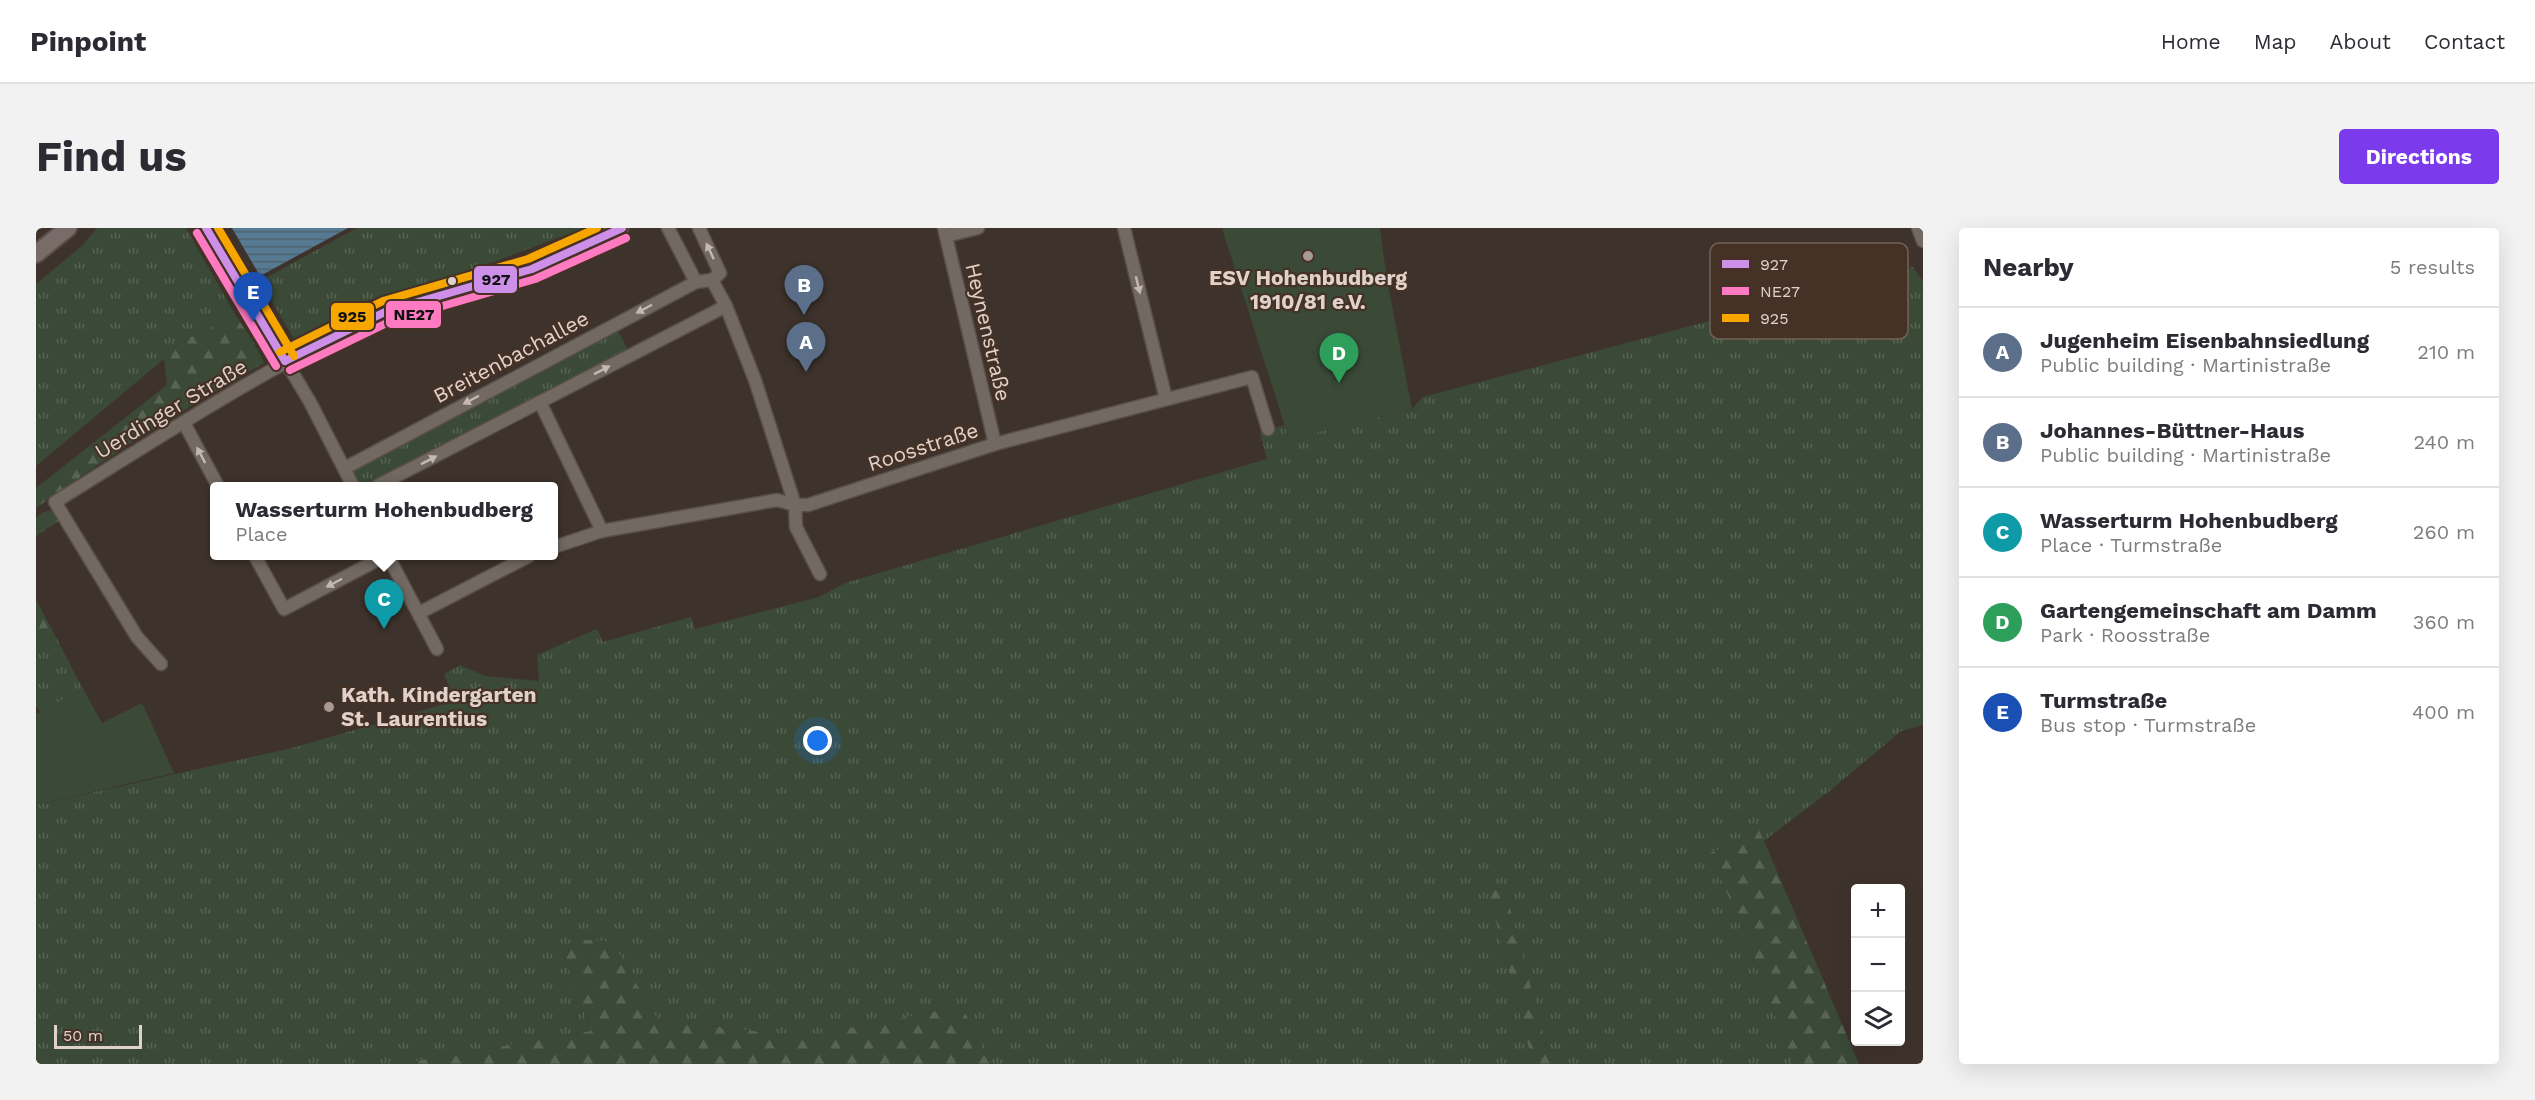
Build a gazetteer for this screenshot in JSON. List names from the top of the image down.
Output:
{
  "streets": {
    "street": [
      "Heynenstraße",
      "Breitenbachallee",
      "Uerdinger Straße",
      "Roosstraße"
    ]
  },
  "crossings": [
    ["Heynenstraße", "Roosstraße"]
  ],
  "places": ["ESV Hohenbudberg 1910/81 e.V.", "Kath. Kindergarten St. Laurentius"],
  "lines": ["transit line 927", "transit line 925", "transit line NE27"],
  "legend": ["927", "NE27", "925"],
  "scale_bar": "50 m",
  "page": {
    "header": "Pinpoint",
    "nav": [
      "Home",
      "Map",
      "About",
      "Contact"
    ],
    "buttons": "Directions",
    "title": "Find us",
    "heading": ["Nearby", "5 results"],
    "pins": [
      "B",
      "E",
      "A",
      "D",
      "C"
    ],
    "list": [
      {
        "mark": "A",
        "name": "Jugenheim Eisenbahnsiedlung",
        "note": "Public building · Martinistraße",
        "value": "210 m"
      },
      {
        "mark": "B",
        "name": "Johannes-Büttner-Haus",
        "note": "Public building · Martinistraße",
        "value": "240 m"
      },
      {
        "mark": "C",
        "name": "Wasserturm Hohenbudberg",
        "note": "Place · Turmstraße",
        "value": "260 m"
      },
      {
        "mark": "D",
        "name": "Gartengemeinschaft am Damm",
        "note": "Park · Roosstraße",
        "value": "360 m"
      },
      {
        "mark": "E",
        "name": "Turmstraße",
        "note": "Bus stop · Turmstraße",
        "value": "400 m"
      }
    ],
    "popup": ["Wasserturm Hohenbudberg", "Place"],
    "map_buttons": ["+", "−"],
    "scale": "50 m"
  }
}
